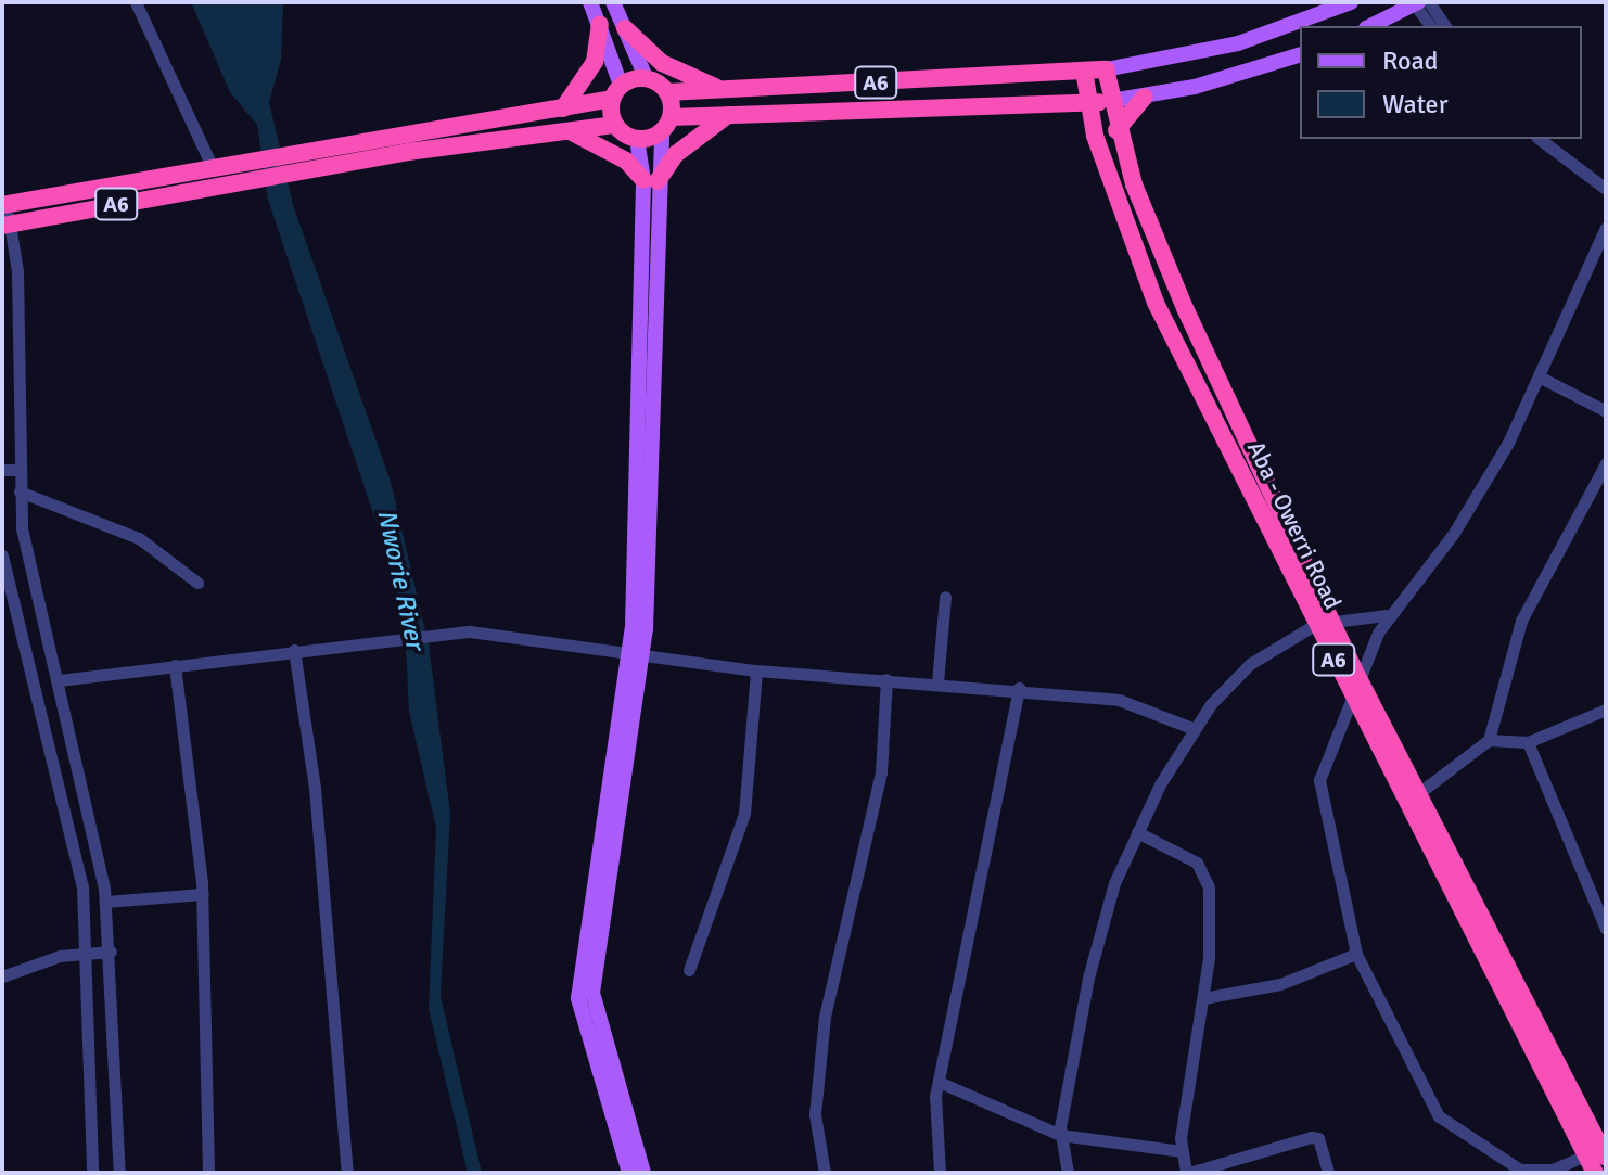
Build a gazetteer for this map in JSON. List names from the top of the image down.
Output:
{
  "streets": {
    "highway": ["A6", "Aba - Owerri Road"]
  },
  "crossings": [
    ["A6", "Aba - Owerri Road"]
  ],
  "water": ["Nworie River"],
  "legend": ["Road", "Water"]
}
